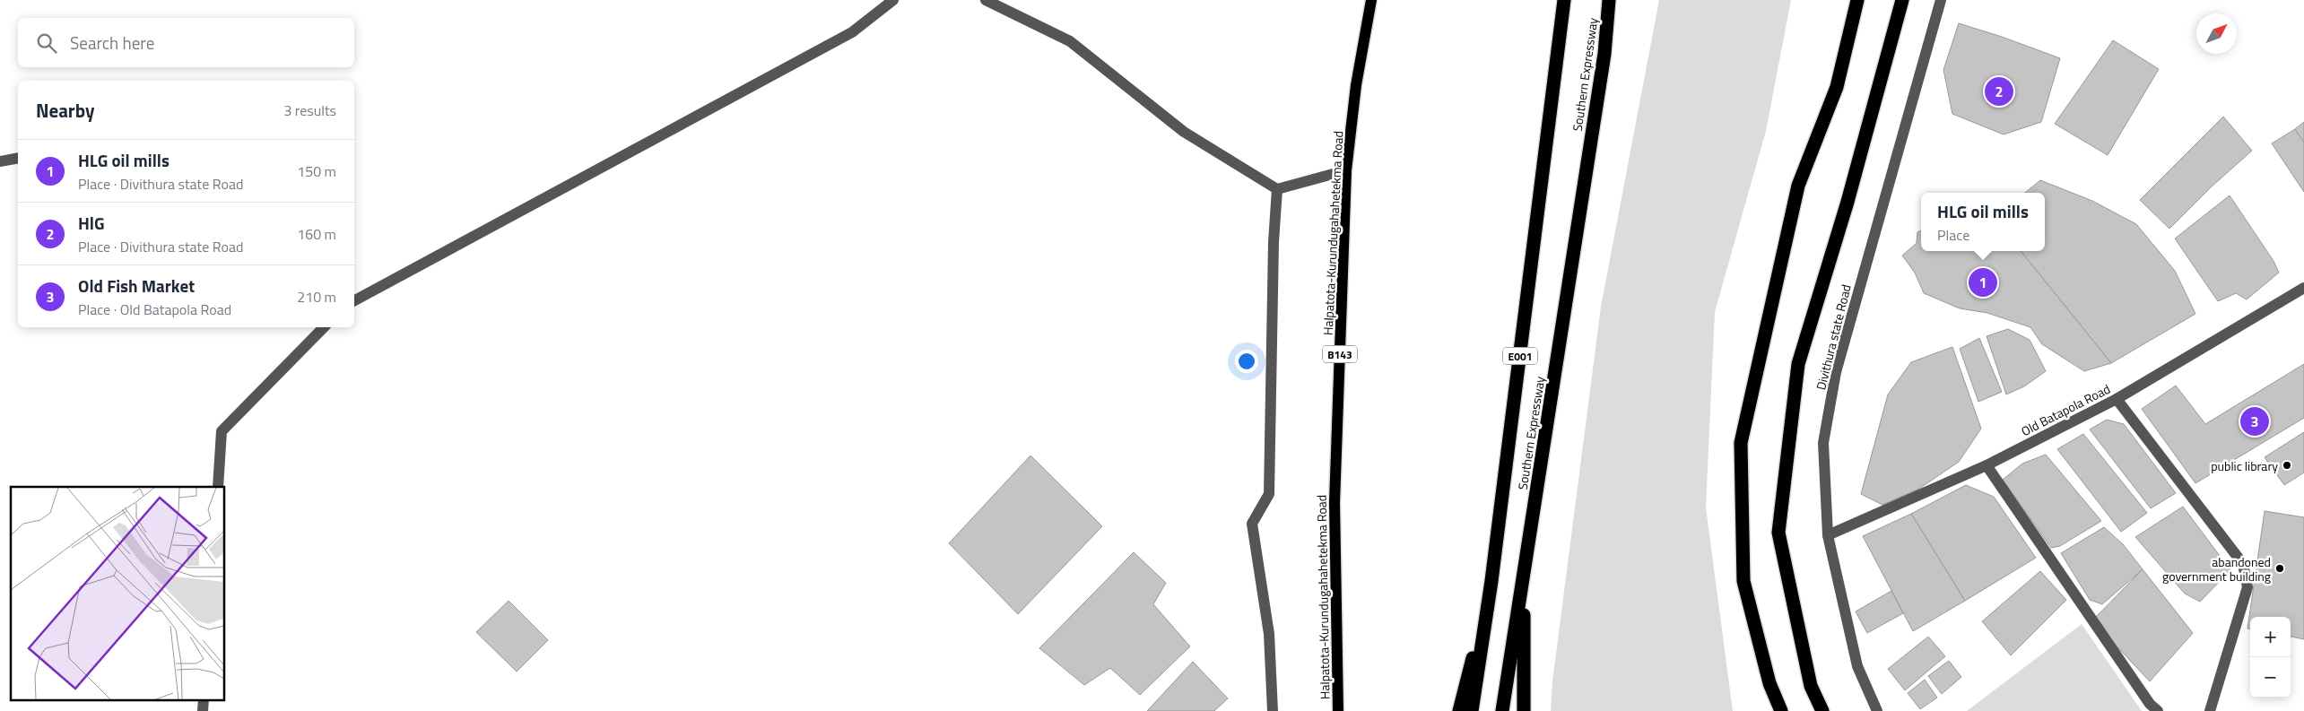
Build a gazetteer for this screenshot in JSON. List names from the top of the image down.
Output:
{
  "streets": {
    "highway": ["Southern Expressway", "E001"],
    "main road": ["Halpatota-Kurundugahahetekma Road", "B143"],
    "street": ["Divithura state Road", "Old Batapola Road"]
  },
  "crossings": [
    ["Divithura state Road", "Old Batapola Road"]
  ],
  "places": ["public library", "abandoned government building"],
  "north": "top right",
  "page": {
    "search": "Search here",
    "pins": ["2", "1", "3"],
    "heading": ["Nearby", "3 results"],
    "list": [
      {
        "mark": "1",
        "name": "HLG oil mills",
        "note": "Place · Divithura state Road",
        "value": "150 m"
      },
      {
        "mark": "2",
        "name": "HlG",
        "note": "Place · Divithura state Road",
        "value": "160 m"
      },
      {
        "mark": "3",
        "name": "Old Fish Market",
        "note": "Place · Old Batapola Road",
        "value": "210 m"
      }
    ],
    "popup": ["HLG oil mills", "Place"],
    "map_buttons": ["+", "−"]
  }
}
